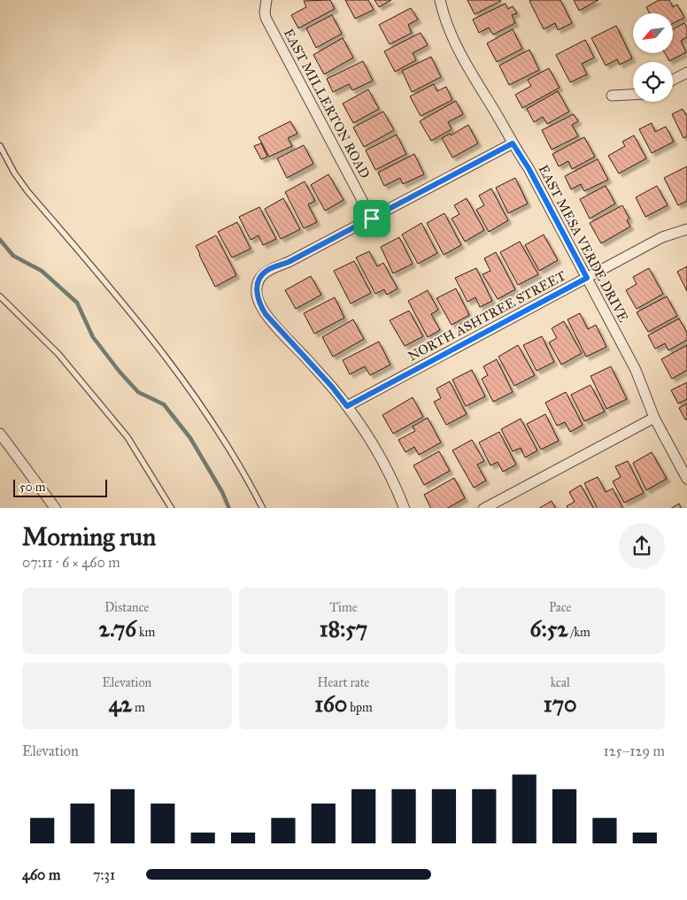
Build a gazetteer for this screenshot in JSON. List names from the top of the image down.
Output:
{
  "streets": {
    "street": ["EAST MILLERTON ROAD", "EAST MESA VERDE DRIVE", "NORTH ASHTREE STREET"]
  },
  "crossings": [
    ["EAST MESA VERDE DRIVE", "NORTH ASHTREE STREET"]
  ],
  "scale_bar": "50 m",
  "north": "bottom left",
  "page": {
    "scale": "50 m",
    "heading": ["Morning run", "07:11 · 6 × 460 m"],
    "stats": [
      ["Distance", "2.76 km"],
      ["Time", "18:57"],
      ["Pace", "6:52 /km"],
      ["Elevation", "42 m"],
      ["Heart rate", "160 bpm"],
      ["kcal", "170"]
    ],
    "chart": ["Elevation", "125–129 m"],
    "list": [
      {
        "name": "460 m",
        "note": "7:31"
      }
    ]
  }
}
